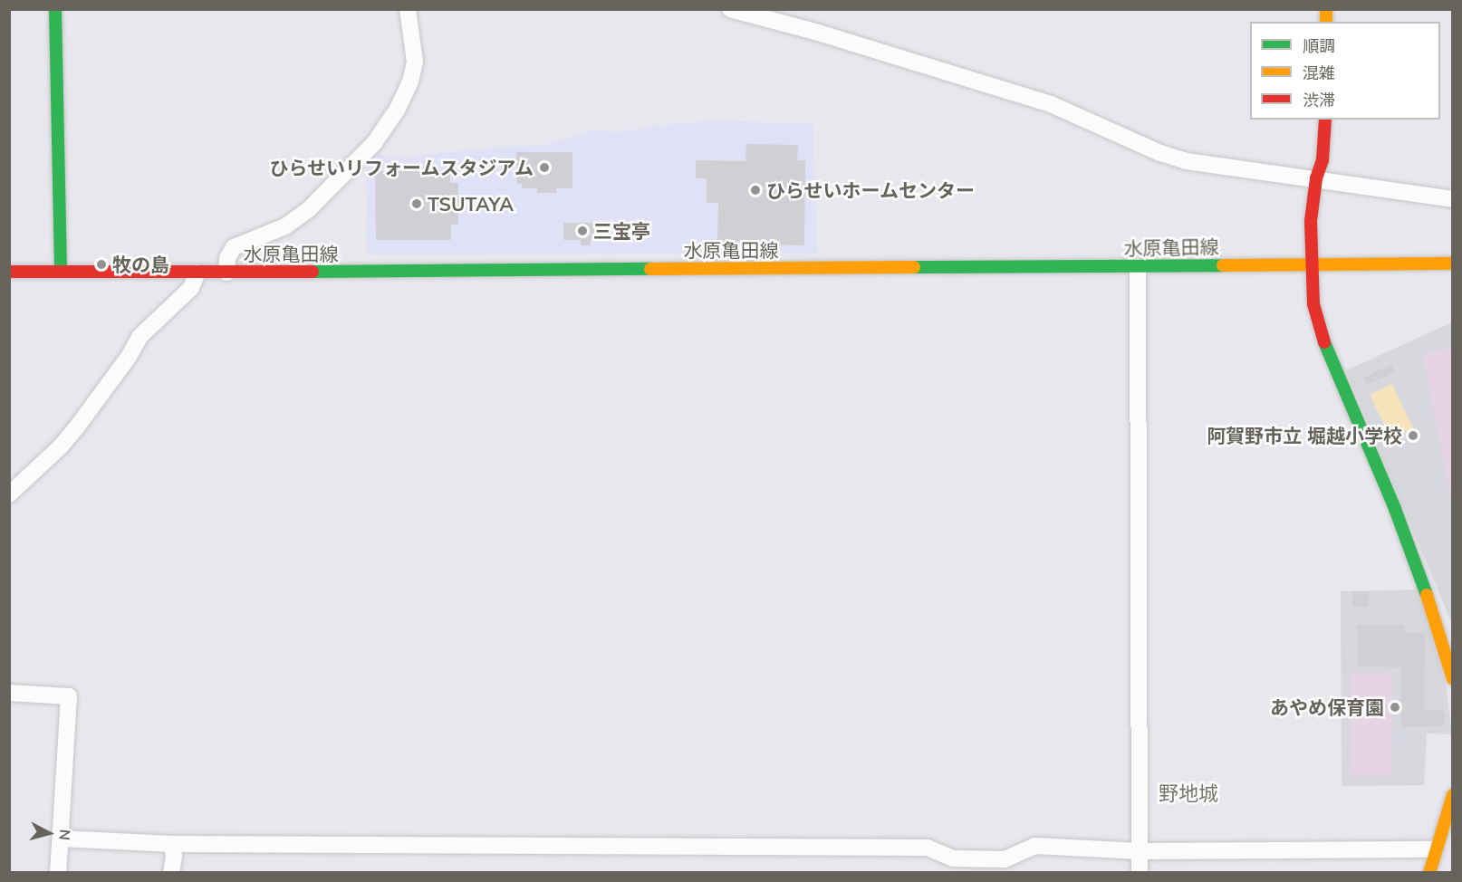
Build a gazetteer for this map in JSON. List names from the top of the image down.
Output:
{
  "streets": {
    "main road": ["水原亀田線"]
  },
  "districts": ["野地城"],
  "places": [
    "ひらせいリフォームスタジアム",
    "ひらせいホームセンター",
    "TSUTAYA",
    "三宝亭",
    "牧の島",
    "阿賀野市立 堀越小学校",
    "あやめ保育園"
  ],
  "legend": ["順調", "混雑", "渋滞"],
  "north": "right"
}
